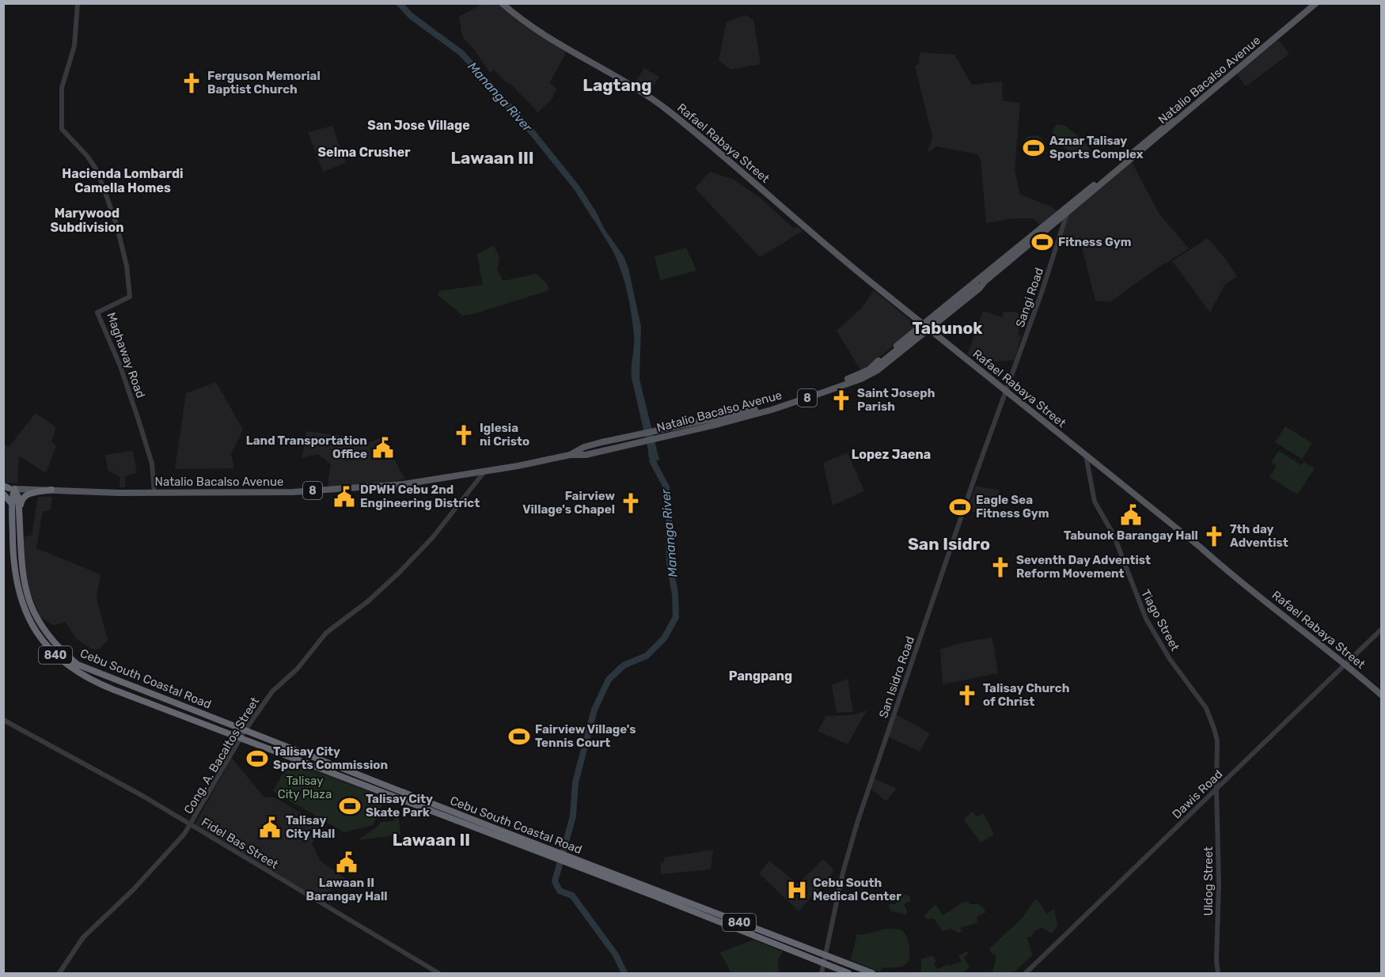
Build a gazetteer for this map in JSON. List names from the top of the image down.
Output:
{
  "streets": {
    "highway": ["840", "Cebu South Coastal Road"],
    "main road": ["Natalio Bacalso Avenue", "Rafael Rabaya Street", "8"],
    "street": [
      "Sangi Road",
      "Maghaway Road",
      "Tiago Street",
      "San Isidro Road",
      "Cong. A. Bacaltos Street",
      "Dawis Road",
      "Fidel Bas Street",
      "Uldog Street"
    ]
  },
  "crossings": [
    ["Natalio Bacalso Avenue", "Rafael Rabaya Street"],
    ["Natalio Bacalso Avenue", "Sangi Road"],
    ["Natalio Bacalso Avenue", "Maghaway Road"],
    ["Natalio Bacalso Avenue", "Cebu South Coastal Road"],
    ["Natalio Bacalso Avenue", "Cong. A. Bacaltos Street"],
    ["Rafael Rabaya Street", "Sangi Road"],
    ["Rafael Rabaya Street", "Tiago Street"],
    ["Rafael Rabaya Street", "San Isidro Road"],
    ["Rafael Rabaya Street", "Dawis Road"],
    ["Sangi Road", "San Isidro Road"],
    ["Tiago Street", "Dawis Road"],
    ["Tiago Street", "Uldog Street"],
    ["San Isidro Road", "Cebu South Coastal Road"],
    ["Cebu South Coastal Road", "Cong. A. Bacaltos Street"],
    ["Cong. A. Bacaltos Street", "Fidel Bas Street"],
    ["Dawis Road", "Uldog Street"]
  ],
  "districts": [
    "Lagtang",
    "San Jose Village",
    "Selma Crusher",
    "Lawaan III",
    "Hacienda Lombardi Camella Homes",
    "Marywood Subdivision",
    "Tabunok",
    "Lopez Jaena",
    "San Isidro",
    "Pangpang",
    "Lawaan II"
  ],
  "water": ["Mananga River"],
  "parks": ["Talisay City Plaza"],
  "places": {
    "church": [
      "Ferguson Memorial Baptist Church",
      "Saint Joseph Parish",
      "Iglesia ni Cristo",
      "Fairview Village's Chapel",
      "7th day Adventist",
      "Seventh Day Adventist Reform Movement",
      "Talisay Church of Christ"
    ],
    "sports": [
      "Aznar Talisay Sports Complex",
      "Fitness Gym",
      "Eagle Sea Fitness Gym",
      "Fairview Village's Tennis Court",
      "Talisay City Sports Commission",
      "Talisay City Skate Park"
    ],
    "public building": [
      "Land Transportation Office",
      "DPWH Cebu 2nd Engineering District",
      "Tabunok Barangay Hall",
      "Talisay City Hall",
      "Lawaan II Barangay Hall"
    ],
    "hospital": ["Cebu South Medical Center"]
  }
}
